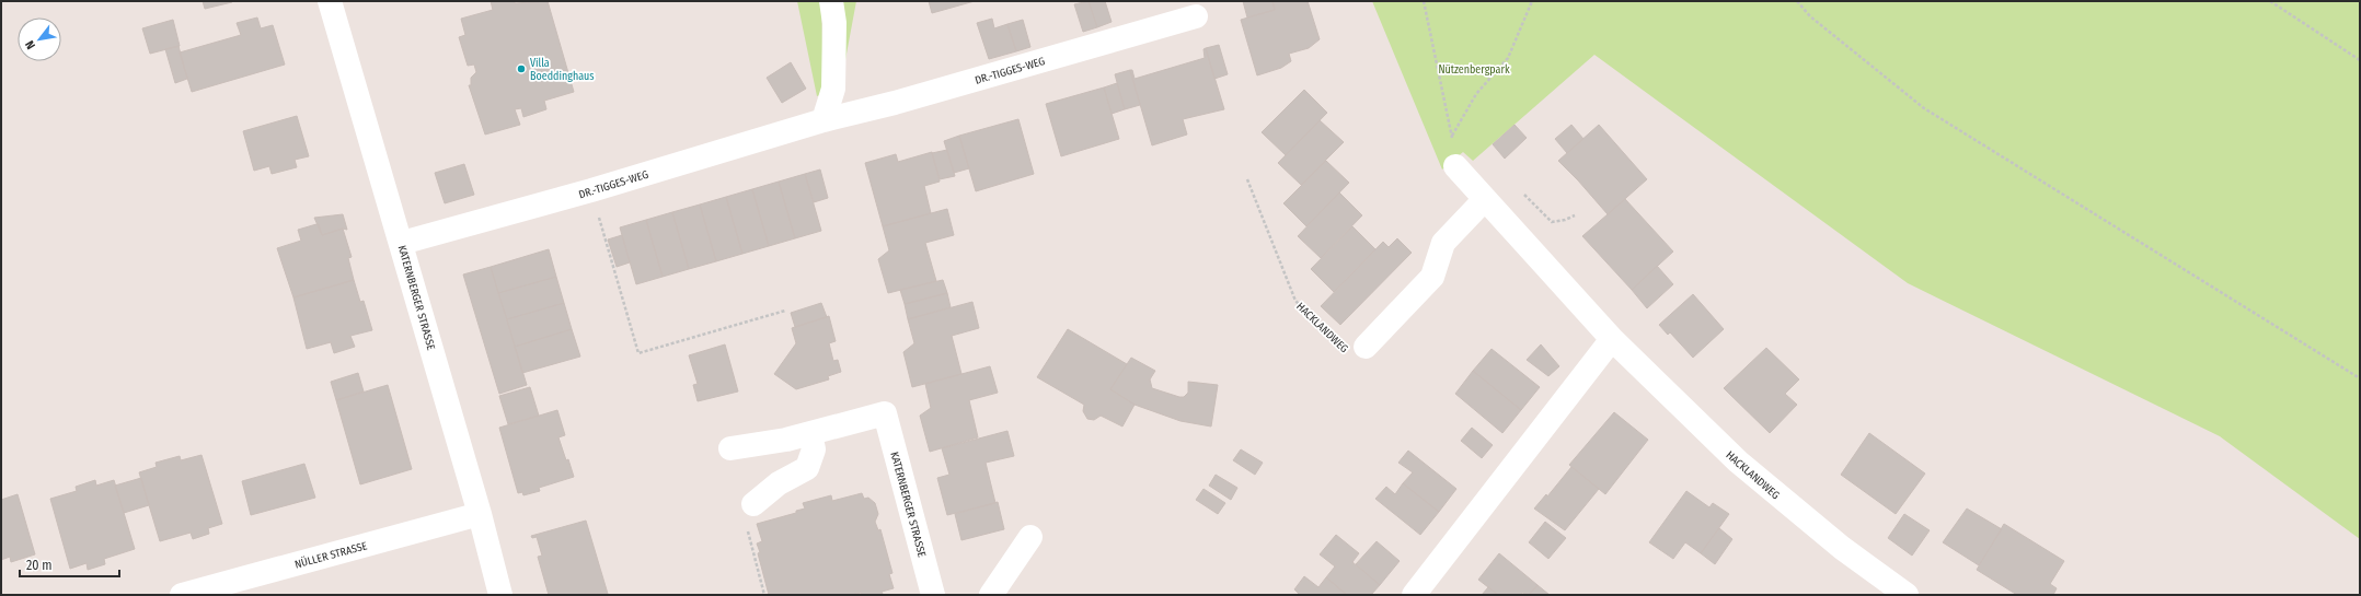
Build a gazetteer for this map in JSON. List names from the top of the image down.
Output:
{
  "streets": {
    "street": [
      "DR.-TIGGES-WEG",
      "KATERNBERGER STRASSE",
      "HACKLANDWEG",
      "NÜLLER STRASSE"
    ]
  },
  "crossings": [
    ["DR.-TIGGES-WEG", "KATERNBERGER STRASSE"],
    ["KATERNBERGER STRASSE", "NÜLLER STRASSE"]
  ],
  "parks": ["Nützenbergpark"],
  "places": ["Villa Boeddinghaus"],
  "scale_bar": "20 m",
  "north": "bottom left"
}
